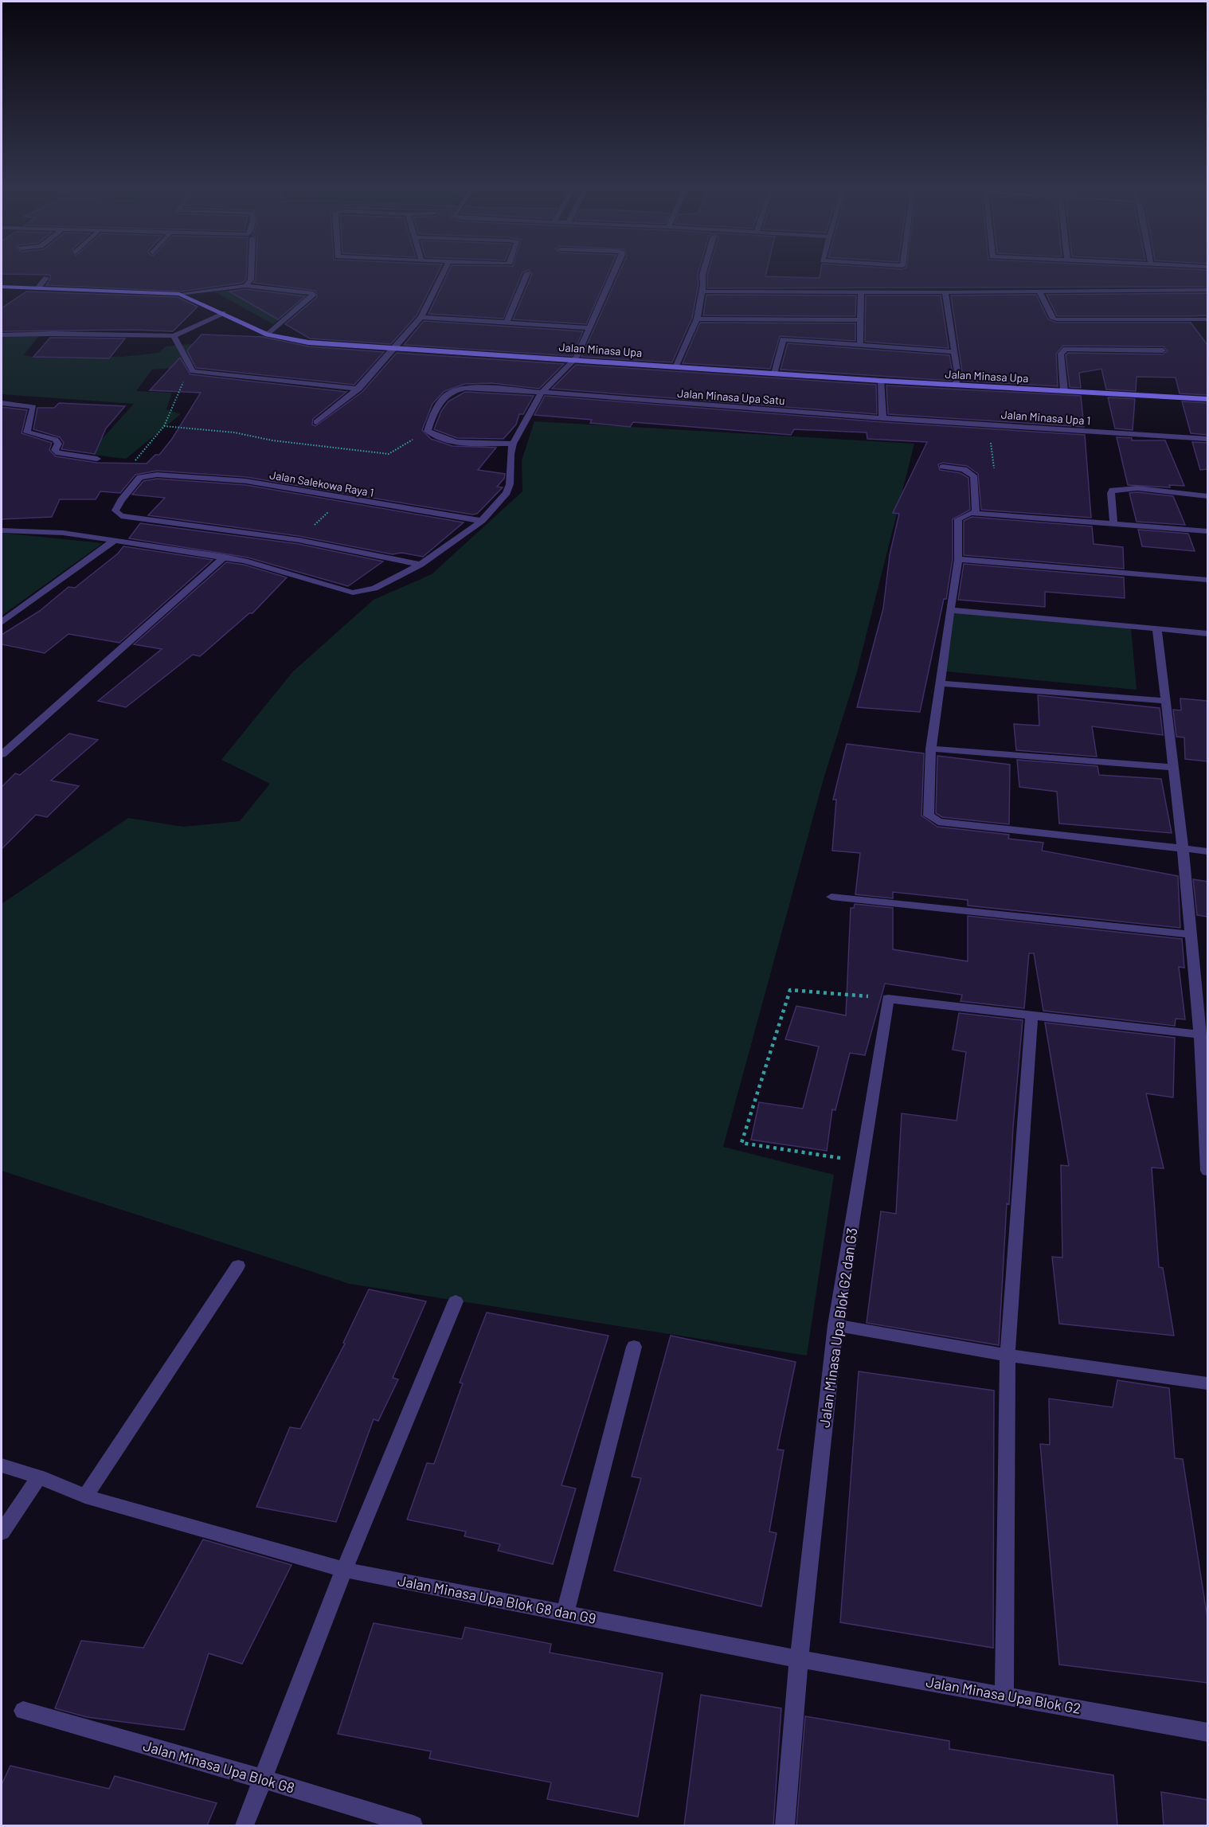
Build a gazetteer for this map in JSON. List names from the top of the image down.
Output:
{
  "streets": {
    "street": [
      "Jalan Minasa Upa",
      "Jalan Minasa Upa Satu",
      "Jalan Minasa Upa 1",
      "Jalan Salekowa Raya 1",
      "Jalan Minasa Upa Blok G2 dan G3",
      "Jalan Minasa Upa Blok G8 dan G9",
      "Jalan Minasa Upa Blok G2",
      "Jalan Minasa Upa Blok G8"
    ]
  },
  "crossings": [
    ["Jalan Minasa Upa Satu", "Jalan Minasa Upa 1"],
    ["Jalan Minasa Upa Blok G2 dan G3", "Jalan Minasa Upa Blok G8 dan G9"],
    ["Jalan Minasa Upa Blok G2 dan G3", "Jalan Minasa Upa Blok G2"],
    ["Jalan Minasa Upa Blok G8 dan G9", "Jalan Minasa Upa Blok G2"]
  ]
}
